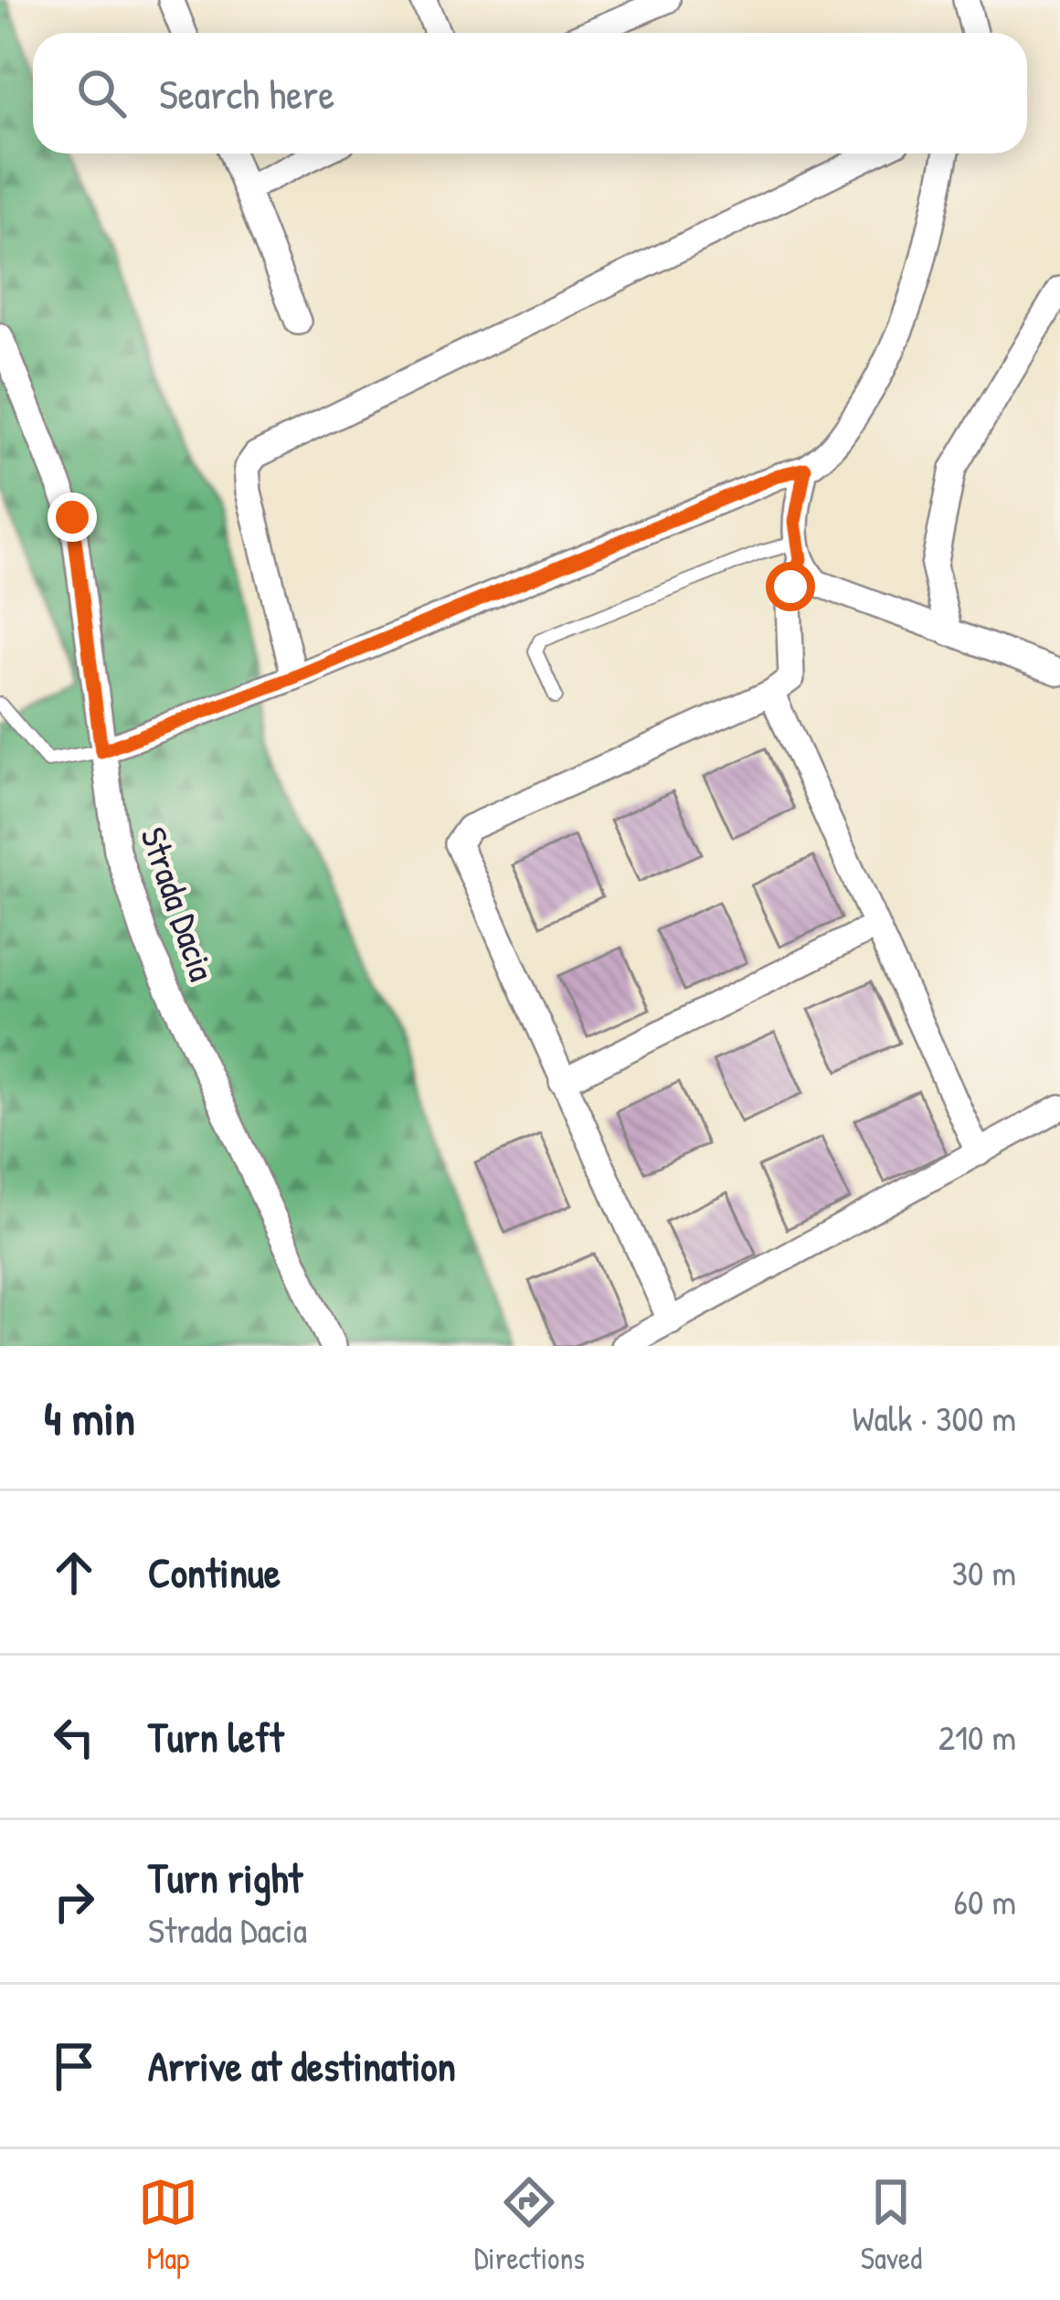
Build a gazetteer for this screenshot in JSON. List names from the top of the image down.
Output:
{
  "streets": {
    "street": ["Strada Dacia"]
  },
  "page": {
    "search": "Search here",
    "heading": ["4 min", "Walk · 300 m"],
    "list": [
      ["Continue", "30 m"],
      ["Turn left", "210 m"],
      ["Turn right", "Strada Dacia", "60 m"],
      "Arrive at destination"
    ],
    "nav": ["Map", "Directions", "Saved"]
  }
}
